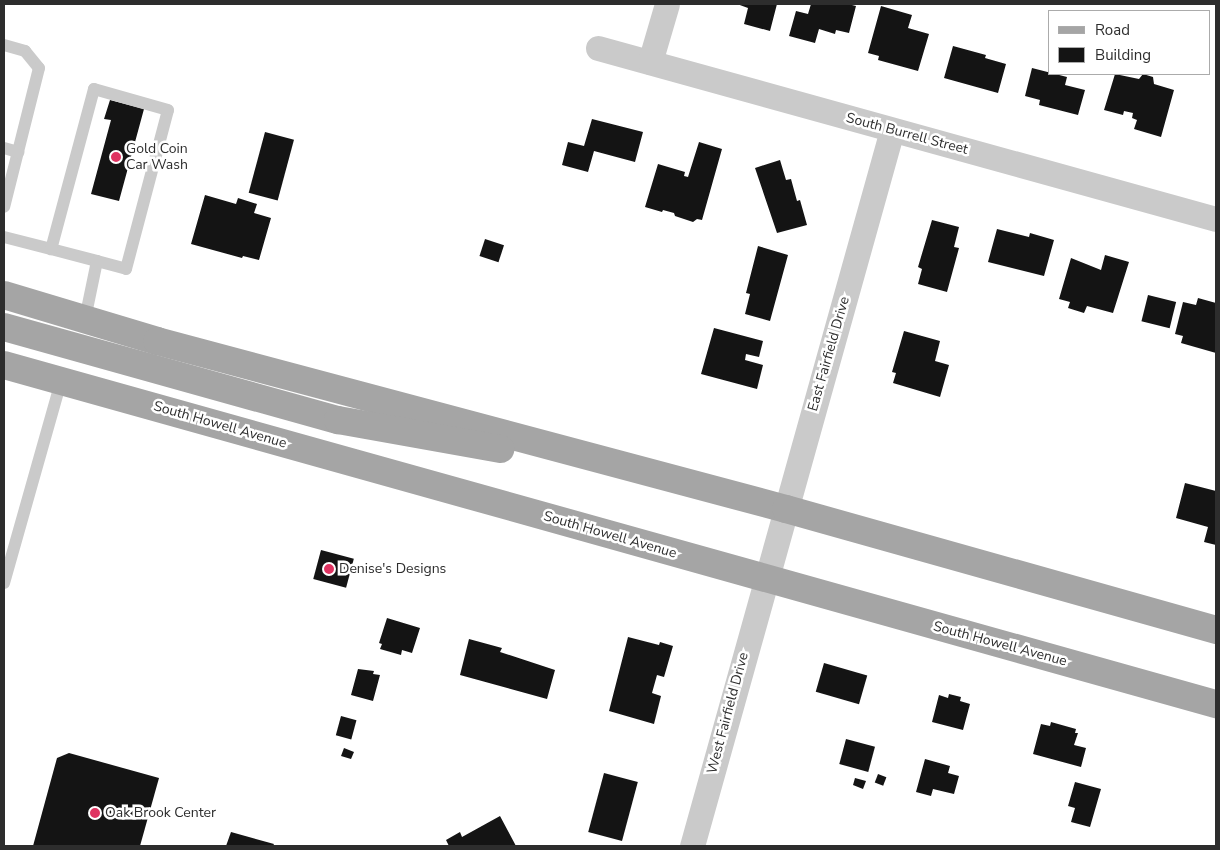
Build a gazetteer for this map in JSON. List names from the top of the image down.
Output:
{
  "streets": {
    "main road": ["South Howell Avenue"],
    "street": ["South Burrell Street", "East Fairfield Drive", "West Fairfield Drive"]
  },
  "crossings": [
    ["South Burrell Street", "East Fairfield Drive"],
    ["East Fairfield Drive", "South Howell Avenue"],
    ["East Fairfield Drive", "West Fairfield Drive"],
    ["South Howell Avenue", "West Fairfield Drive"]
  ],
  "places": ["Gold Coin Car Wash", "Denise's Designs", "Oak Brook Center"],
  "legend": ["Road", "Building"]
}
